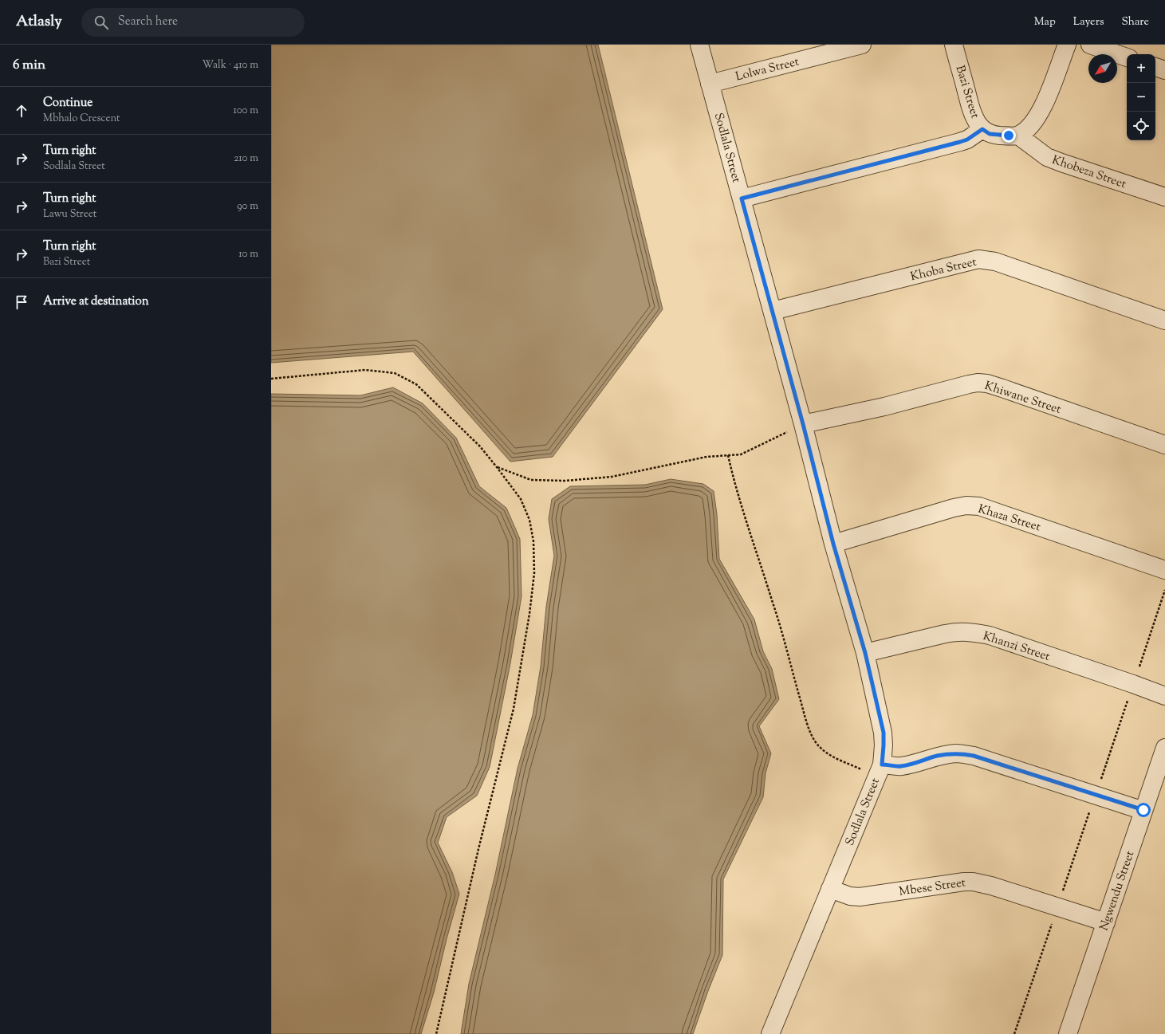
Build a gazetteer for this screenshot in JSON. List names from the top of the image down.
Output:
{
  "streets": {
    "street": [
      "Lolwa Street",
      "Bazi Street",
      "Sodlala Street",
      "Khobeza Street",
      "Khoba Street",
      "Khiwane Street",
      "Khaza Street",
      "Khanzi Street",
      "Mbese Street",
      "Ngwendu Street"
    ]
  },
  "crossings": [
    ["Lolwa Street", "Sodlala Street"],
    ["Bazi Street", "Khobeza Street"],
    ["Sodlala Street", "Khoba Street"],
    ["Sodlala Street", "Khiwane Street"],
    ["Sodlala Street", "Khaza Street"],
    ["Sodlala Street", "Khanzi Street"],
    ["Sodlala Street", "Mbese Street"],
    ["Mbese Street", "Ngwendu Street"]
  ],
  "north": "bottom left",
  "page": {
    "header": "Atlasly",
    "search": "Search here",
    "nav": ["Map", "Layers", "Share"],
    "heading": ["6 min", "Walk · 410 m"],
    "map_buttons": ["+", "−"],
    "list": [
      ["Continue", "Mbhalo Crescent", "100 m"],
      ["Turn right", "Sodlala Street", "210 m"],
      ["Turn right", "Lawu Street", "90 m"],
      ["Turn right", "Bazi Street", "10 m"],
      "Arrive at destination"
    ]
  }
}
